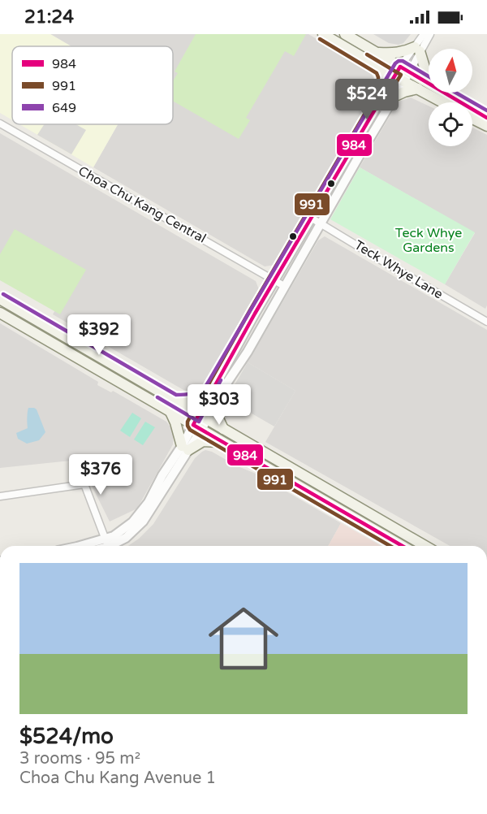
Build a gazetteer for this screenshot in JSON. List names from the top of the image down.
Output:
{
  "streets": {
    "street": ["Choa Chu Kang Central", "Teck Whye Lane"]
  },
  "parks": ["Teck Whye Gardens"],
  "lines": ["transit line 991", "transit line 649", "transit line 984"],
  "legend": ["984", "991", "649"],
  "north": "top",
  "page": {
    "status": "21:24",
    "price": [
      "$524",
      "$392",
      "$303",
      "$376"
    ],
    "list": [
      {
        "name": "$524/mo",
        "note": "3 rooms · 95 m² · Choa Chu Kang Avenue 1"
      }
    ]
  }
}
